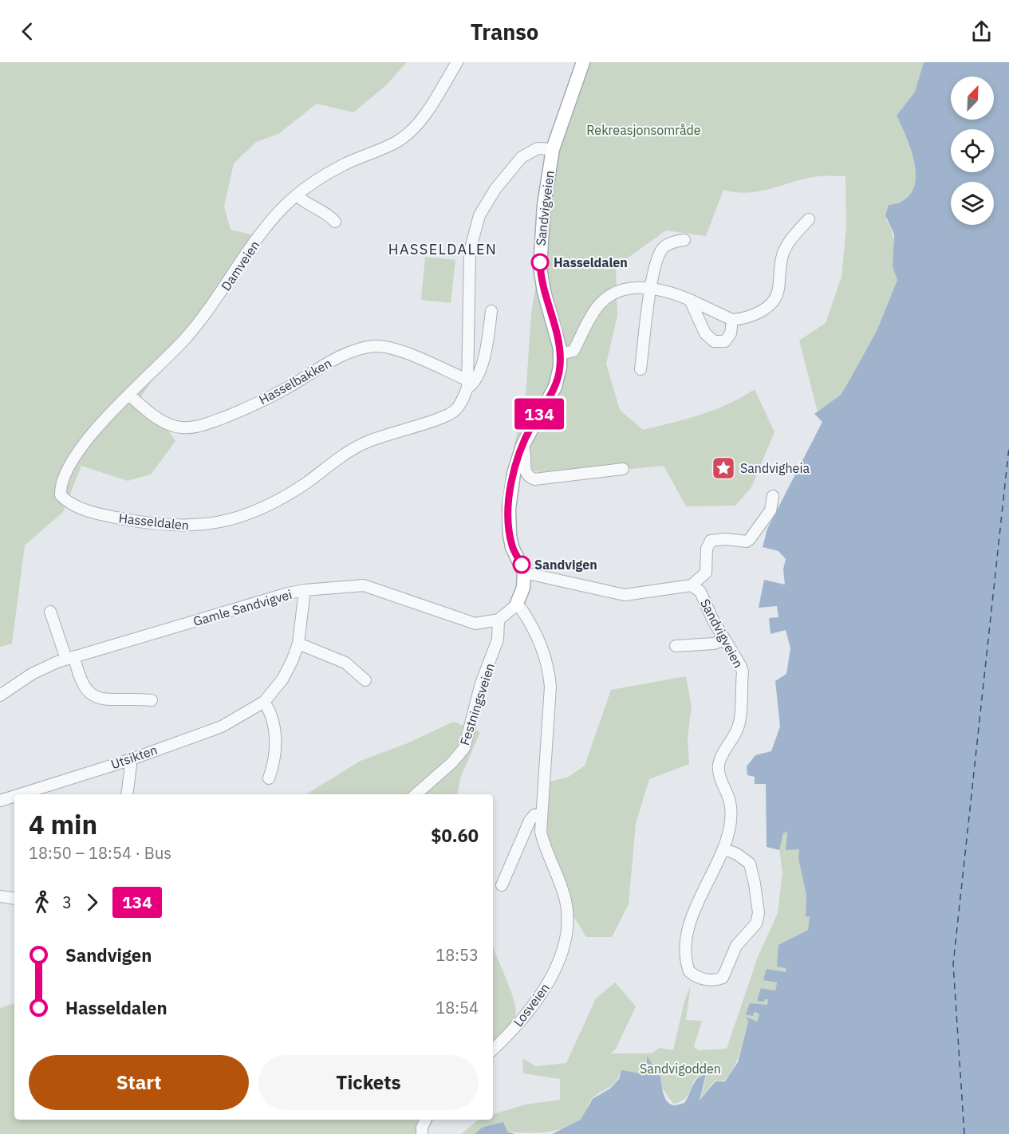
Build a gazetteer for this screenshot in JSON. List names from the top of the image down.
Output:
{
  "streets": {
    "main road": ["Sandvigveien"],
    "street": [
      "Damveien",
      "Hasselbakken",
      "Hasseldalen",
      "Gamle Sandvigvei",
      "Festningsveien",
      "Utsikten",
      "Losveien"
    ]
  },
  "crossings": [
    ["Sandvigveien", "Hasseldalen"],
    ["Damveien", "Hasselbakken"],
    ["Damveien", "Hasseldalen"],
    ["Hasselbakken", "Hasseldalen"],
    ["Gamle Sandvigvei", "Festningsveien"],
    ["Gamle Sandvigvei", "Utsikten"]
  ],
  "districts": ["HASSELDALEN"],
  "parks": ["Rekreasjonsområde", "Sandvigodden"],
  "places": {
    "other": ["Hasseldalen", "Sandvigen"],
    "place": ["Sandvigheia"]
  },
  "lines": ["bus line 134"],
  "north": "top right",
  "page": {
    "header": "Transo",
    "on_map": "134",
    "heading": ["4 min", "18:50 – 18:54 · Bus", "$0.60"],
    "legs": ["3", "134"],
    "list": [
      {
        "name": "Sandvigen",
        "value": "18:53"
      },
      {
        "name": "Hasseldalen",
        "value": "18:54"
      }
    ],
    "buttons": ["Start", "Tickets"]
  }
}
